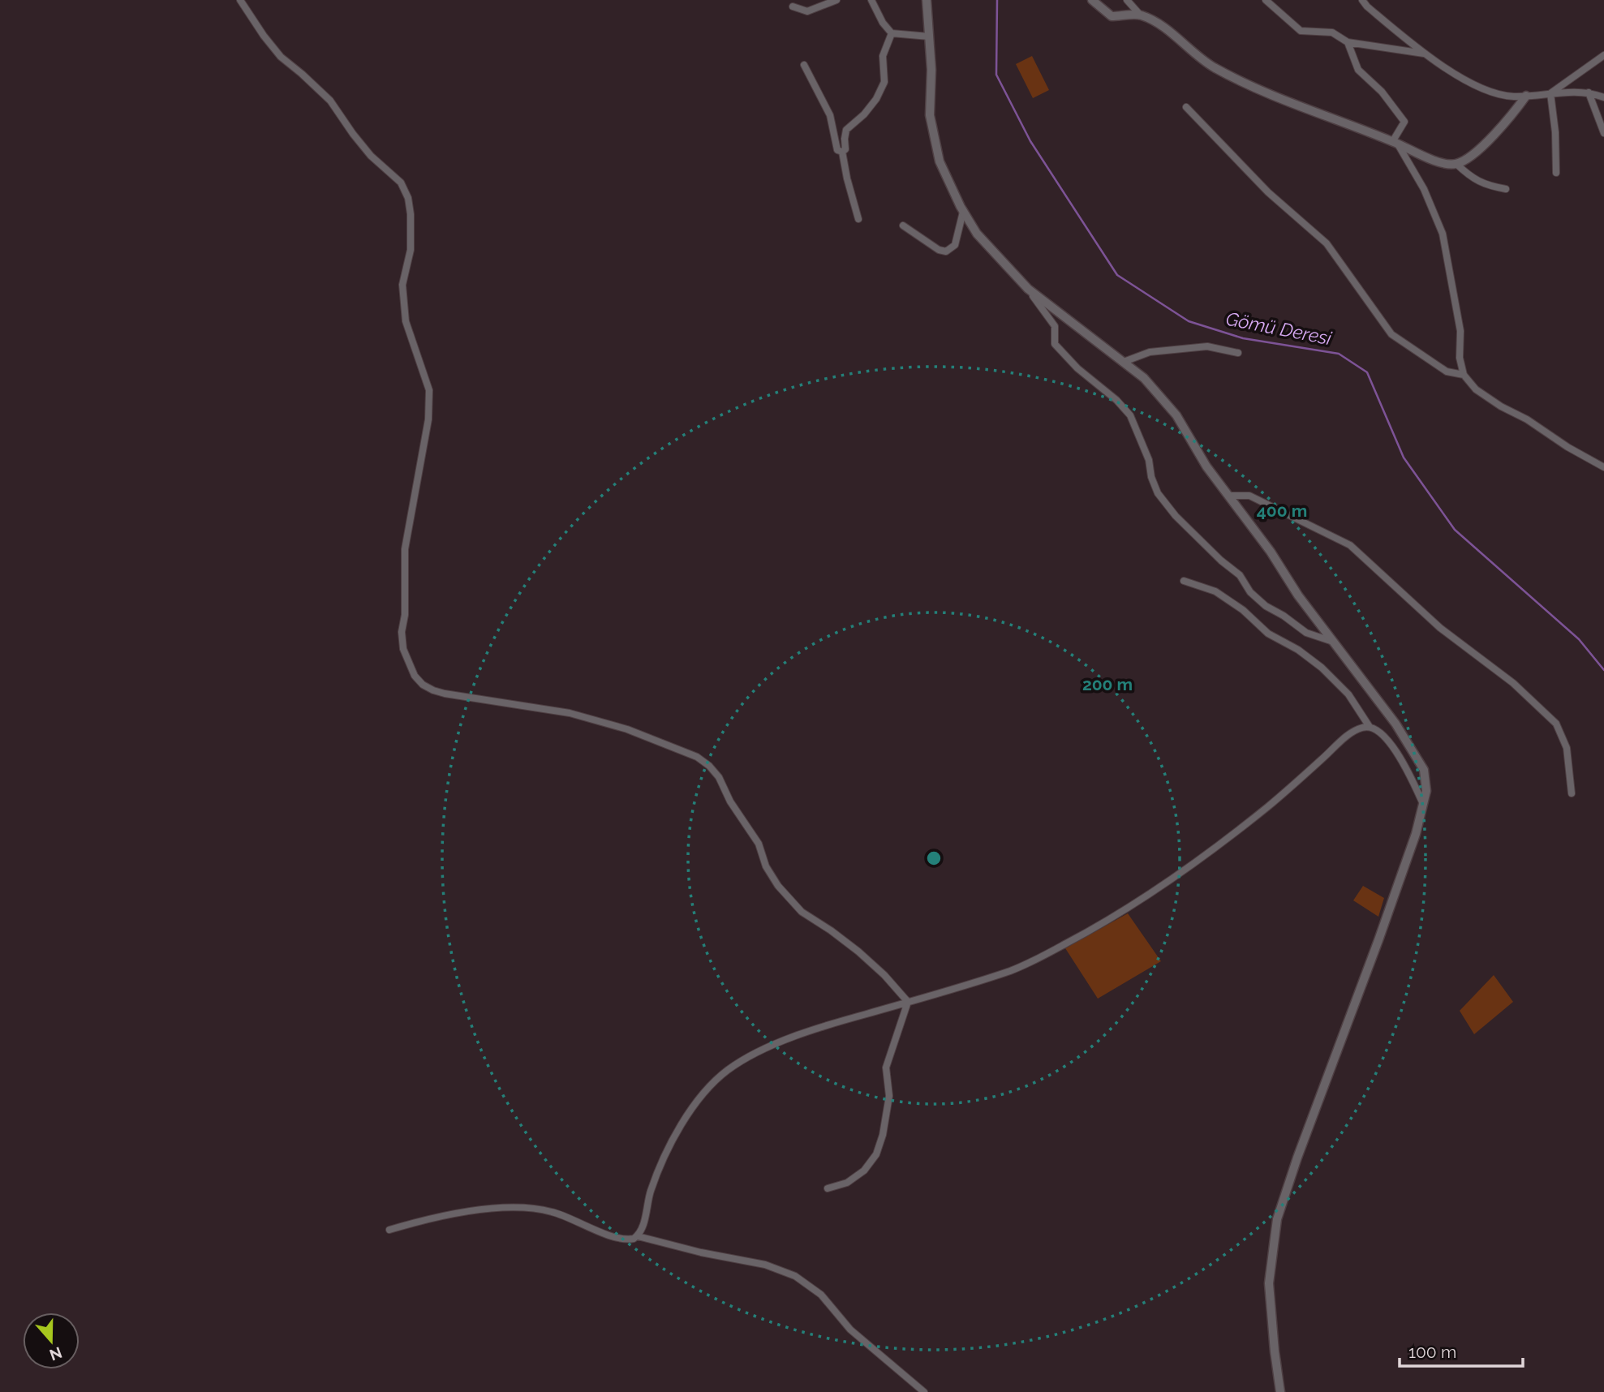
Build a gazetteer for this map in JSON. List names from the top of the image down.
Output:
{
  "water": ["Gömü Deresi"],
  "scale_bar": "100 m",
  "north": "bottom",
  "rings": ["400 m", "200 m"]
}
